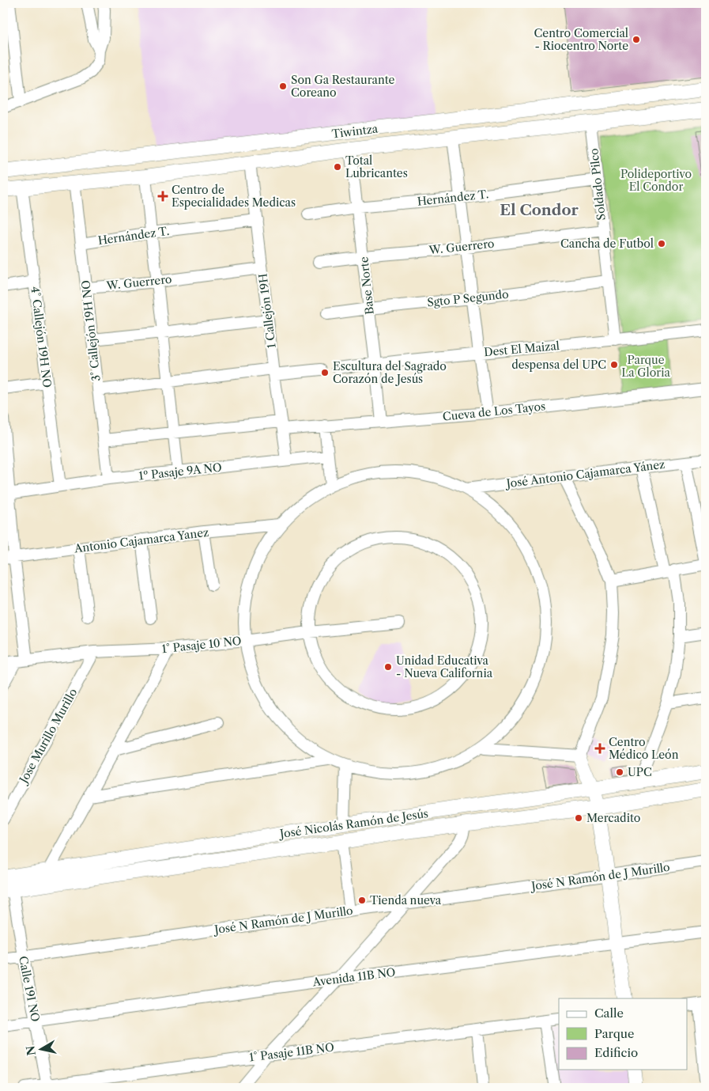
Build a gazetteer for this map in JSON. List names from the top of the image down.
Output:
{
  "streets": {
    "street": [
      "Tiwintza",
      "Soldado Pilco",
      "Hernández T.",
      "W. Guerrero",
      "Base Norte",
      "Sgto P Segundo",
      "1 Callejón 19H",
      "3° Callejón 19H NO",
      "4° Callejón 19H NO",
      "Dest El Maizal",
      "Cueva de Los Tayos",
      "1º Pasaje 9A NO",
      "José Antonio Cajamarca Yánez",
      "Antonio Cajamarca Yanez",
      "1° Pasaje 10 NO",
      "Jose Murillo Murillo",
      "José Nicolás Ramón de Jesús",
      "José N Ramón de J Murillo",
      "Avenida 11B NO",
      "Calle 19I NO",
      "1° Pasaje 11B NO"
    ]
  },
  "crossings": [
    ["Tiwintza", "Soldado Pilco"],
    ["Tiwintza", "Base Norte"],
    ["Tiwintza", "1 Callejón 19H"],
    ["Tiwintza", "3° Callejón 19H NO"],
    ["Tiwintza", "4° Callejón 19H NO"],
    ["Soldado Pilco", "Hernández T."],
    ["Soldado Pilco", "W. Guerrero"],
    ["Soldado Pilco", "Sgto P Segundo"],
    ["Soldado Pilco", "Dest El Maizal"],
    ["Hernández T.", "Base Norte"],
    ["Hernández T.", "1 Callejón 19H"],
    ["Hernández T.", "3° Callejón 19H NO"],
    ["W. Guerrero", "Base Norte"],
    ["W. Guerrero", "1 Callejón 19H"],
    ["W. Guerrero", "3° Callejón 19H NO"],
    ["Base Norte", "Sgto P Segundo"],
    ["Base Norte", "Dest El Maizal"],
    ["Base Norte", "Cueva de Los Tayos"],
    ["1 Callejón 19H", "Cueva de Los Tayos"],
    ["1 Callejón 19H", "1º Pasaje 9A NO"],
    ["3° Callejón 19H NO", "Cueva de Los Tayos"],
    ["3° Callejón 19H NO", "1º Pasaje 9A NO"],
    ["4° Callejón 19H NO", "1º Pasaje 9A NO"],
    ["1° Pasaje 10 NO", "Jose Murillo Murillo"],
    ["José Nicolás Ramón de Jesús", "Calle 19I NO"],
    ["José N Ramón de J Murillo", "Calle 19I NO"],
    ["Avenida 11B NO", "Calle 19I NO"],
    ["Calle 19I NO", "1° Pasaje 11B NO"]
  ],
  "districts": ["El Condor"],
  "parks": ["Polideportivo El Condor", "Parque La Gloria"],
  "places": {
    "other": [
      "Centro Comercial - Riocentro Norte",
      "Son Ga Restaurante Coreano",
      "Total Lubricantes",
      "Cancha de Futbol",
      "despensa del UPC",
      "Escultura del Sagrado Corazón de Jesús",
      "Unidad Educativa - Nueva California",
      "UPC",
      "Mercadito",
      "Tienda nueva"
    ],
    "health": ["Centro de Especialidades Medicas", "Centro Médico León"]
  },
  "legend": ["Calle", "Parque", "Edificio"],
  "north": "left"
}
